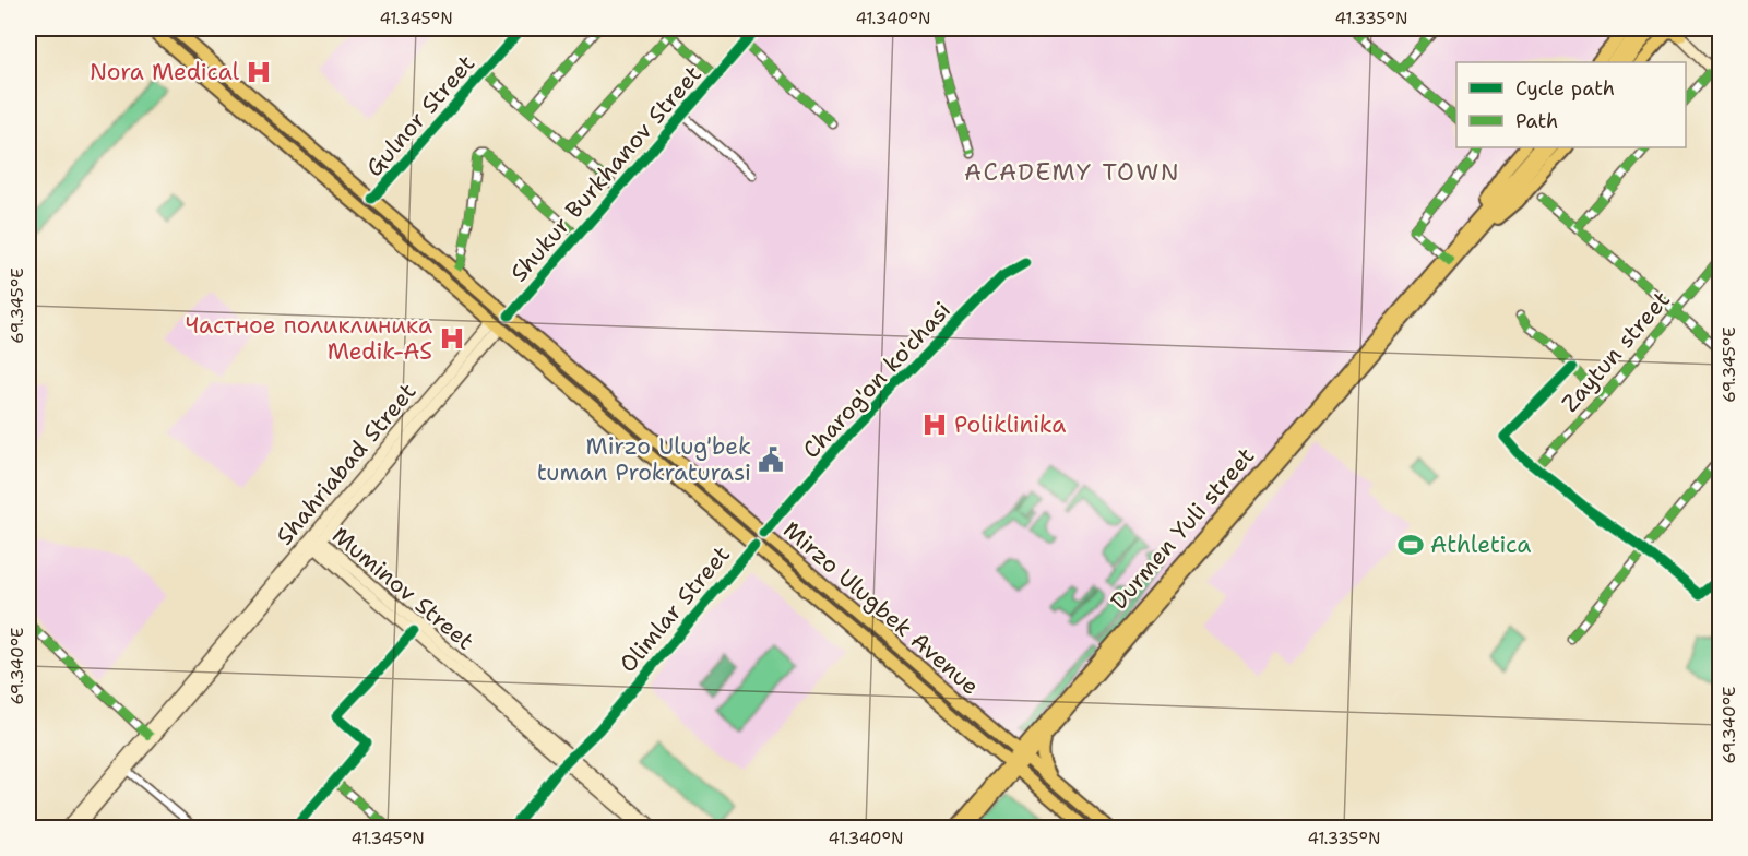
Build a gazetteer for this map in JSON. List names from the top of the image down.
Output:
{
  "streets": {
    "main road": [
      "Shukur Burkhanov Street",
      "Shahriabad Street",
      "Durmen Yuli street",
      "Muminov Street",
      "Mirzo Ulugbek Avenue"
    ],
    "street": [
      "Gulnor Street",
      "Zaytun street",
      "Charog'on ko'chasi",
      "Olimlar Street"
    ]
  },
  "crossings": [
    ["Gulnor Street", "Mirzo Ulugbek Avenue"],
    ["Shukur Burkhanov Street", "Mirzo Ulugbek Avenue"],
    ["Charog'on ko'chasi", "Mirzo Ulugbek Avenue"],
    ["Shahriabad Street", "Muminov Street"],
    ["Shahriabad Street", "Mirzo Ulugbek Avenue"],
    ["Durmen Yuli street", "Mirzo Ulugbek Avenue"],
    ["Muminov Street", "Olimlar Street"],
    ["Mirzo Ulugbek Avenue", "Olimlar Street"]
  ],
  "districts": ["ACADEMY TOWN"],
  "places": {
    "hospital": ["Nora Medical", "Частное поликлиника Medik-AS", "Poliklinika"],
    "public building": ["Mirzo Ulug'bek tuman Prokraturasi"],
    "sports": ["Athletica"]
  },
  "legend": ["Cycle path", "Path"],
  "coordinates": [
    "41.345°N",
    "41.340°N",
    "41.335°N",
    "69.345°E",
    "69.340°E"
  ]
}
